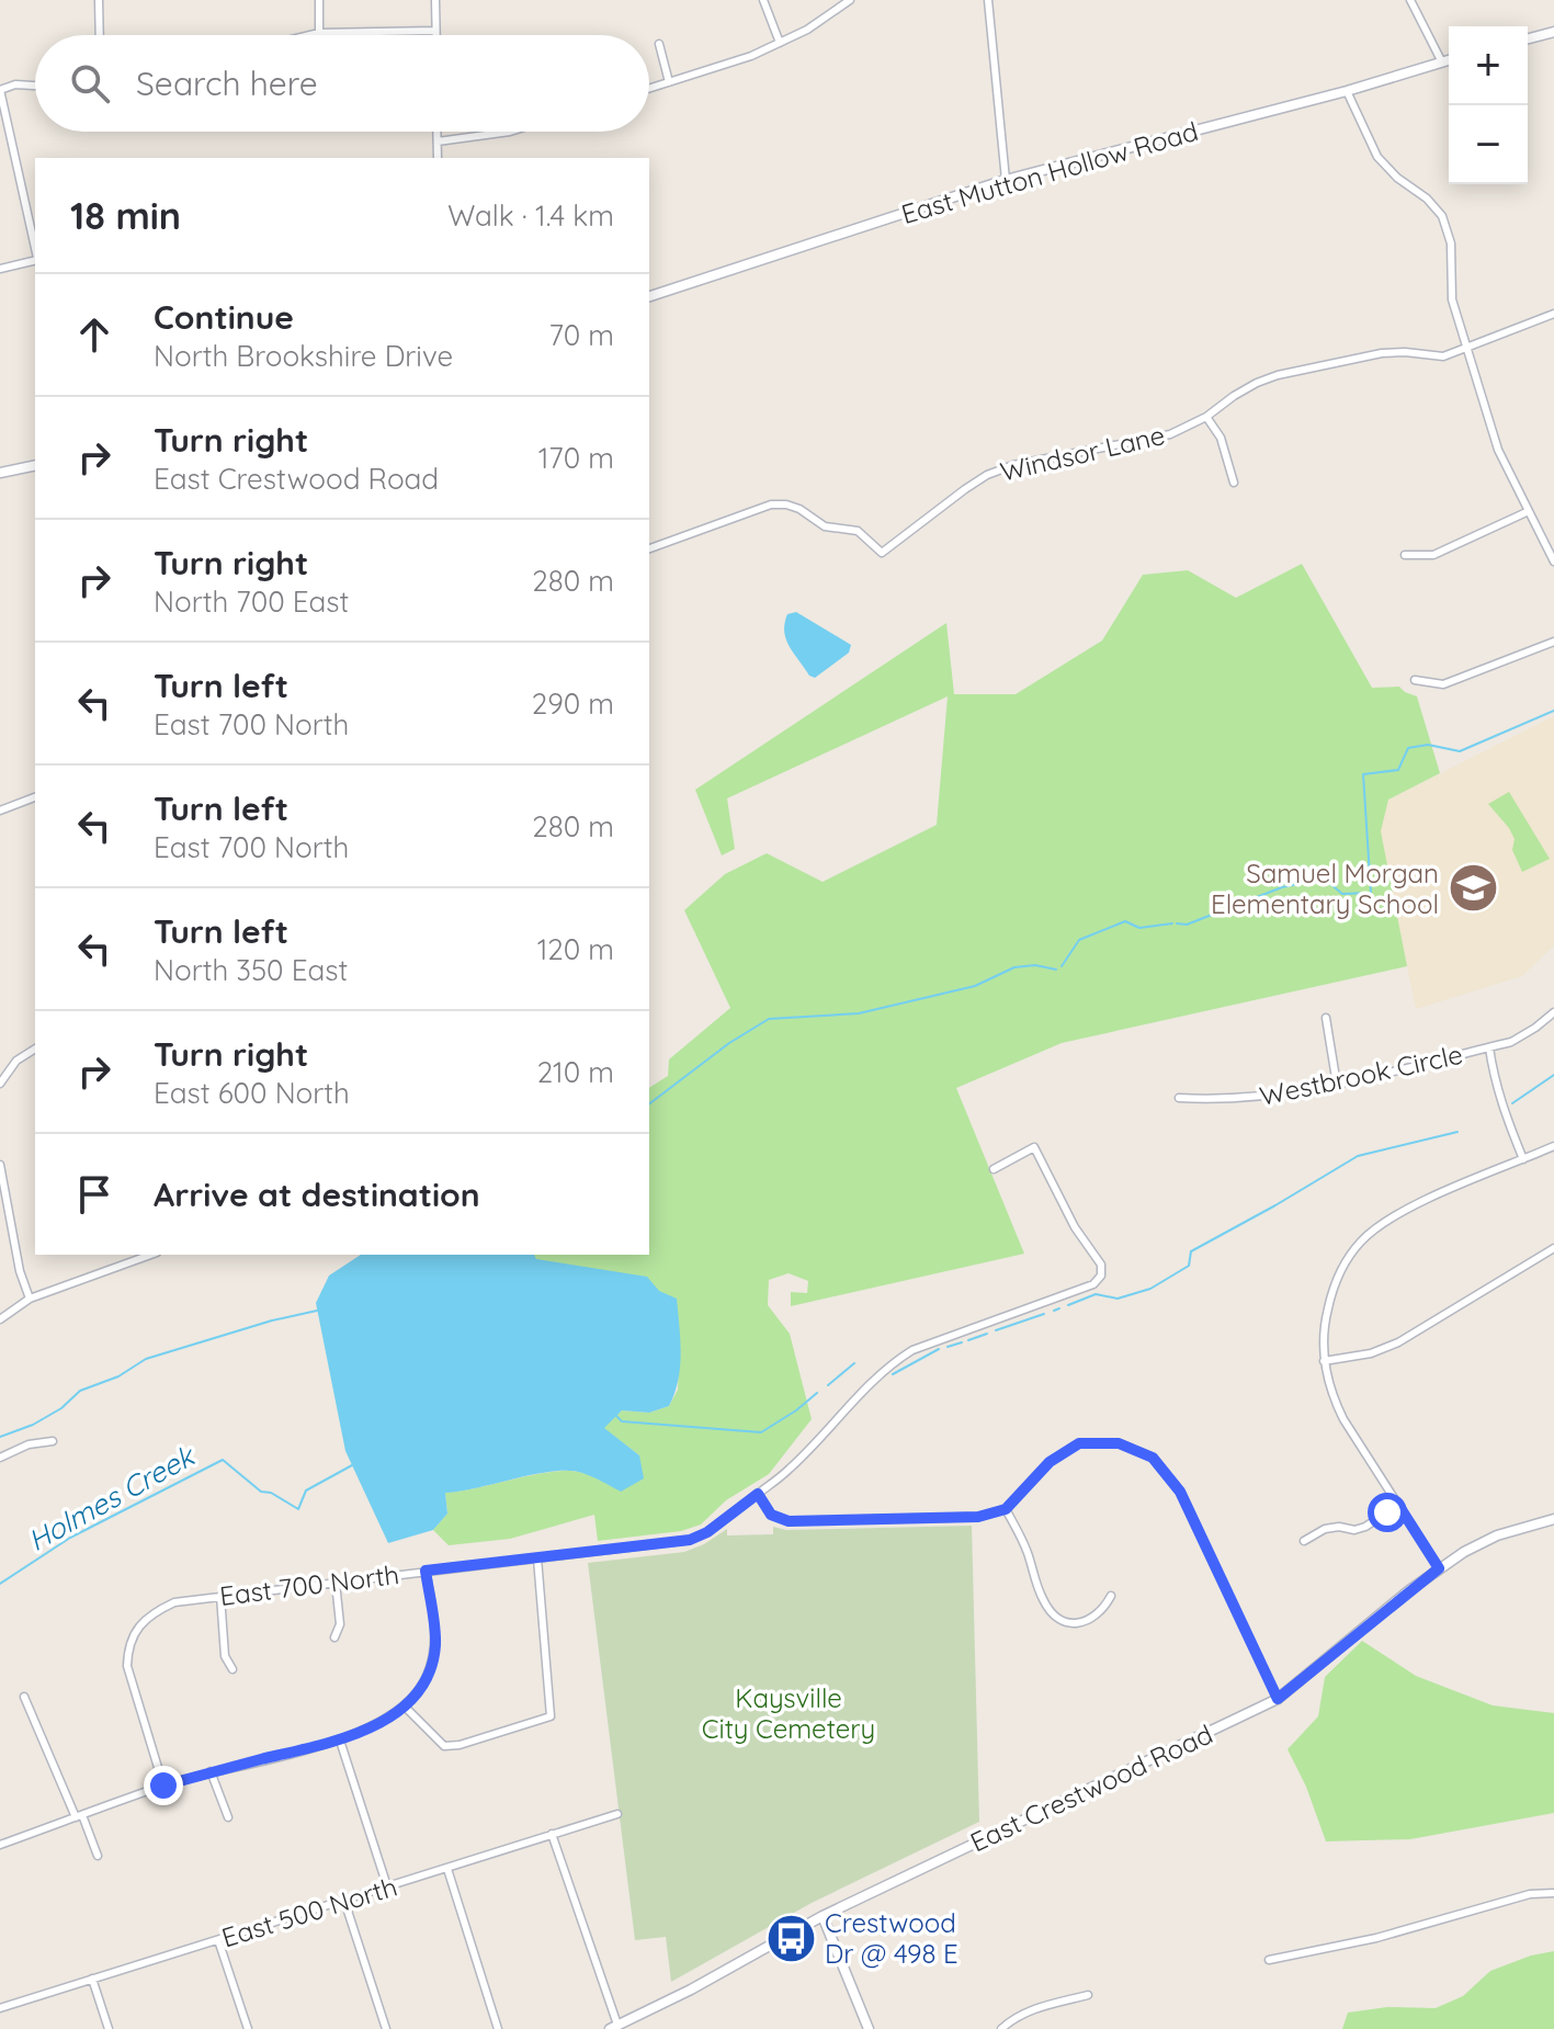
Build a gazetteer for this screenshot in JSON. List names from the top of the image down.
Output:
{
  "streets": {
    "street": [
      "East Mutton Hollow Road",
      "Windsor Lane",
      "Westbrook Circle",
      "East 700 North",
      "East Crestwood Road",
      "East 500 North"
    ]
  },
  "water": ["Holmes Creek"],
  "parks": ["Kaysville City Cemetery"],
  "places": {
    "school or university": ["Samuel Morgan Elementary School"],
    "bus stop": ["Crestwood Dr @ 498 E"]
  },
  "page": {
    "map_buttons": ["+", "−"],
    "search": "Search here",
    "heading": ["18 min", "Walk · 1.4 km"],
    "list": [
      ["Continue", "North Brookshire Drive", "70 m"],
      ["Turn right", "East Crestwood Road", "170 m"],
      ["Turn right", "North 700 East", "280 m"],
      ["Turn left", "East 700 North", "290 m"],
      ["Turn left", "East 700 North", "280 m"],
      ["Turn left", "North 350 East", "120 m"],
      ["Turn right", "East 600 North", "210 m"],
      "Arrive at destination"
    ]
  }
}
